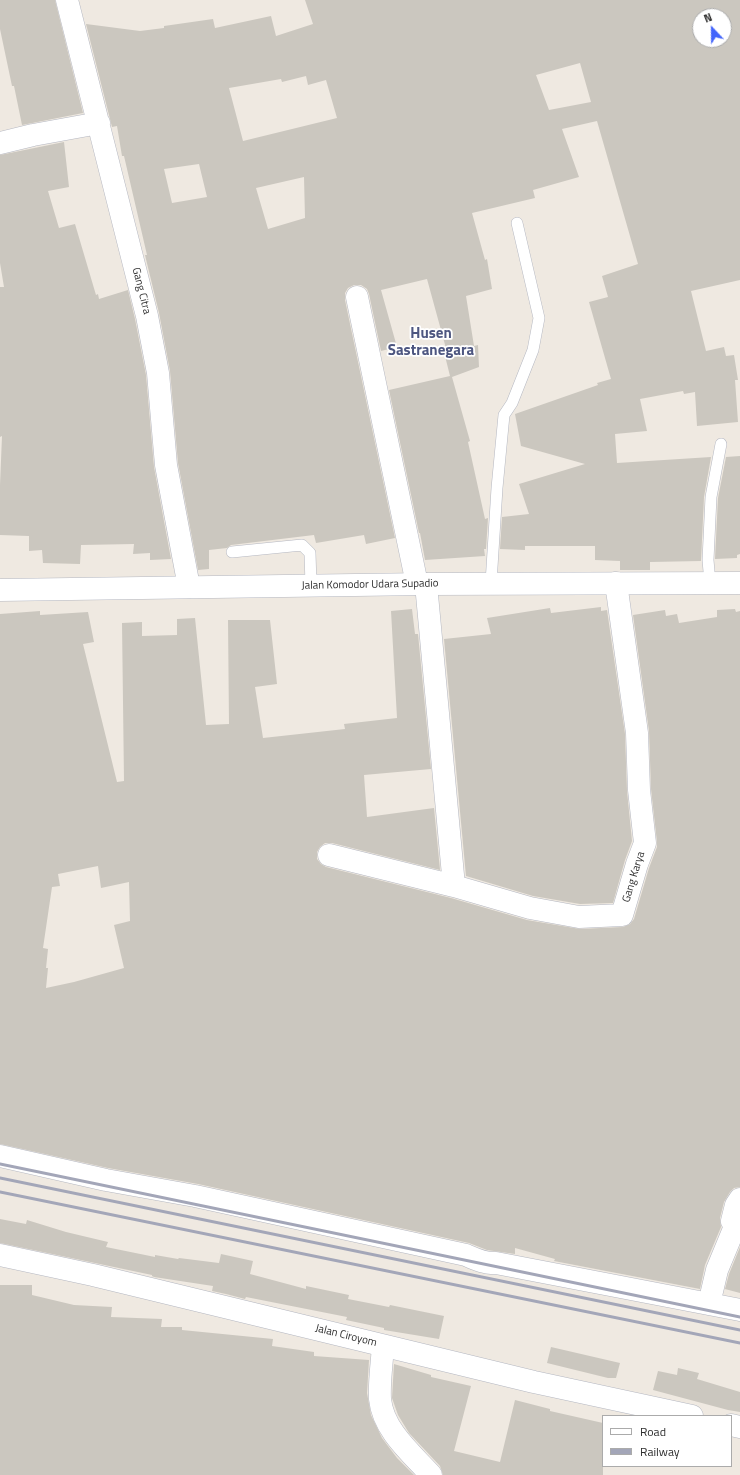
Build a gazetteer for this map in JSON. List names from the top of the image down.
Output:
{
  "streets": {
    "street": [
      "Gang Citra",
      "Jalan Komodor Udara Supadio",
      "Gang Karya",
      "Jalan Ciroyom"
    ]
  },
  "crossings": [
    ["Gang Citra", "Jalan Komodor Udara Supadio"],
    ["Jalan Komodor Udara Supadio", "Gang Karya"]
  ],
  "districts": ["Husen Sastranegara"],
  "legend": ["Road", "Railway"],
  "north": "top"
}
